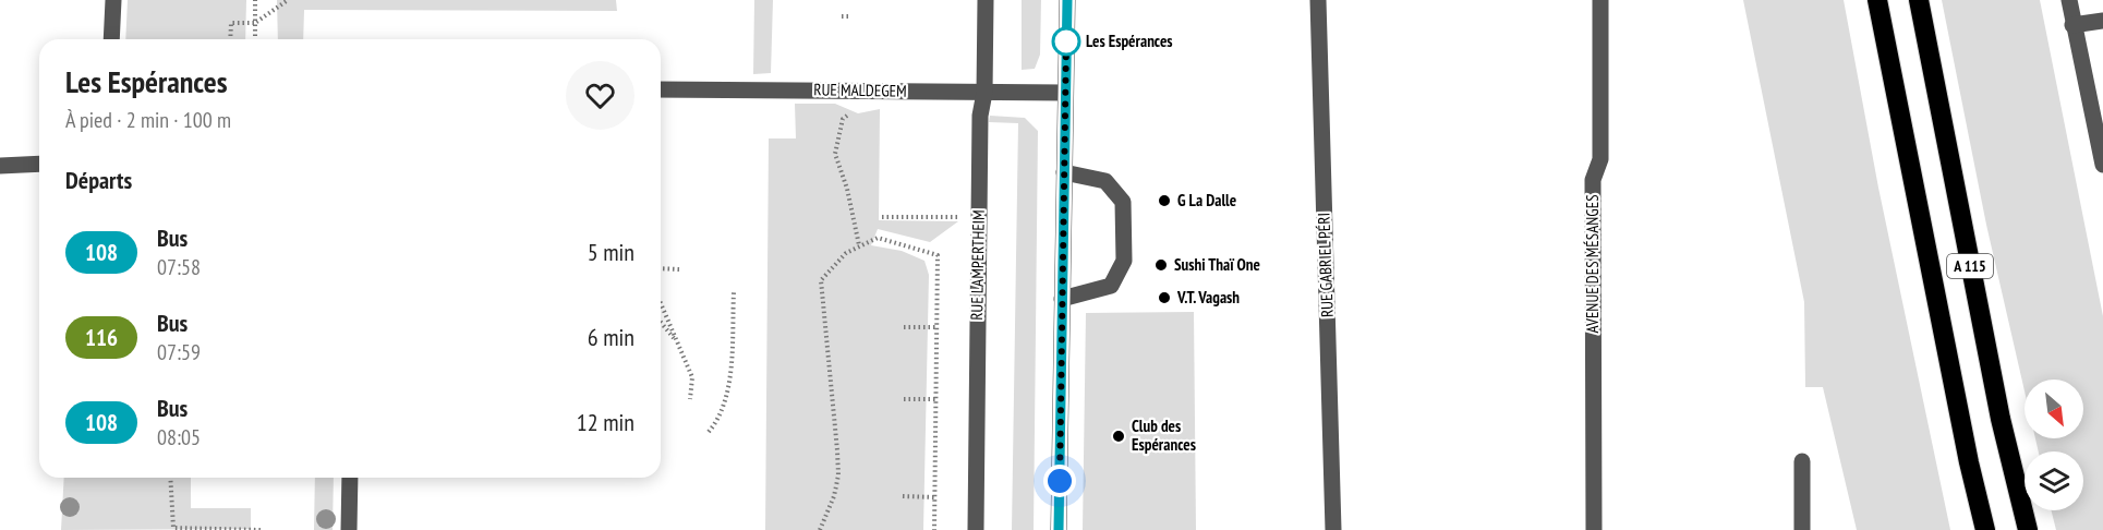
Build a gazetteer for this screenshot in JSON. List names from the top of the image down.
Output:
{
  "streets": {
    "highway": ["A 115"],
    "street": [
      "RUE MALDEGEM",
      "AVENUE DES MÉSANGES",
      "RUE LAMPERTHEIM",
      "RUE GABRIEL PÉRI"
    ]
  },
  "crossings": [
    ["RUE MALDEGEM", "RUE LAMPERTHEIM"]
  ],
  "places": [
    "Les Espérances",
    "G La Dalle",
    "Sushi Thaï One",
    "V.T. Vagash",
    "Club des Espérances"
  ],
  "lines": ["bus line 108"],
  "north": "bottom right",
  "page": {
    "heading": [
      ["Les Espérances", "À pied · 2 min · 100 m"],
      "Départs"
    ],
    "list": [
      {
        "mark": "108",
        "name": "Bus",
        "note": "07:58",
        "value": "5 min"
      },
      {
        "mark": "116",
        "name": "Bus",
        "note": "07:59",
        "value": "6 min"
      },
      {
        "mark": "108",
        "name": "Bus",
        "note": "08:05",
        "value": "12 min"
      }
    ]
  }
}
